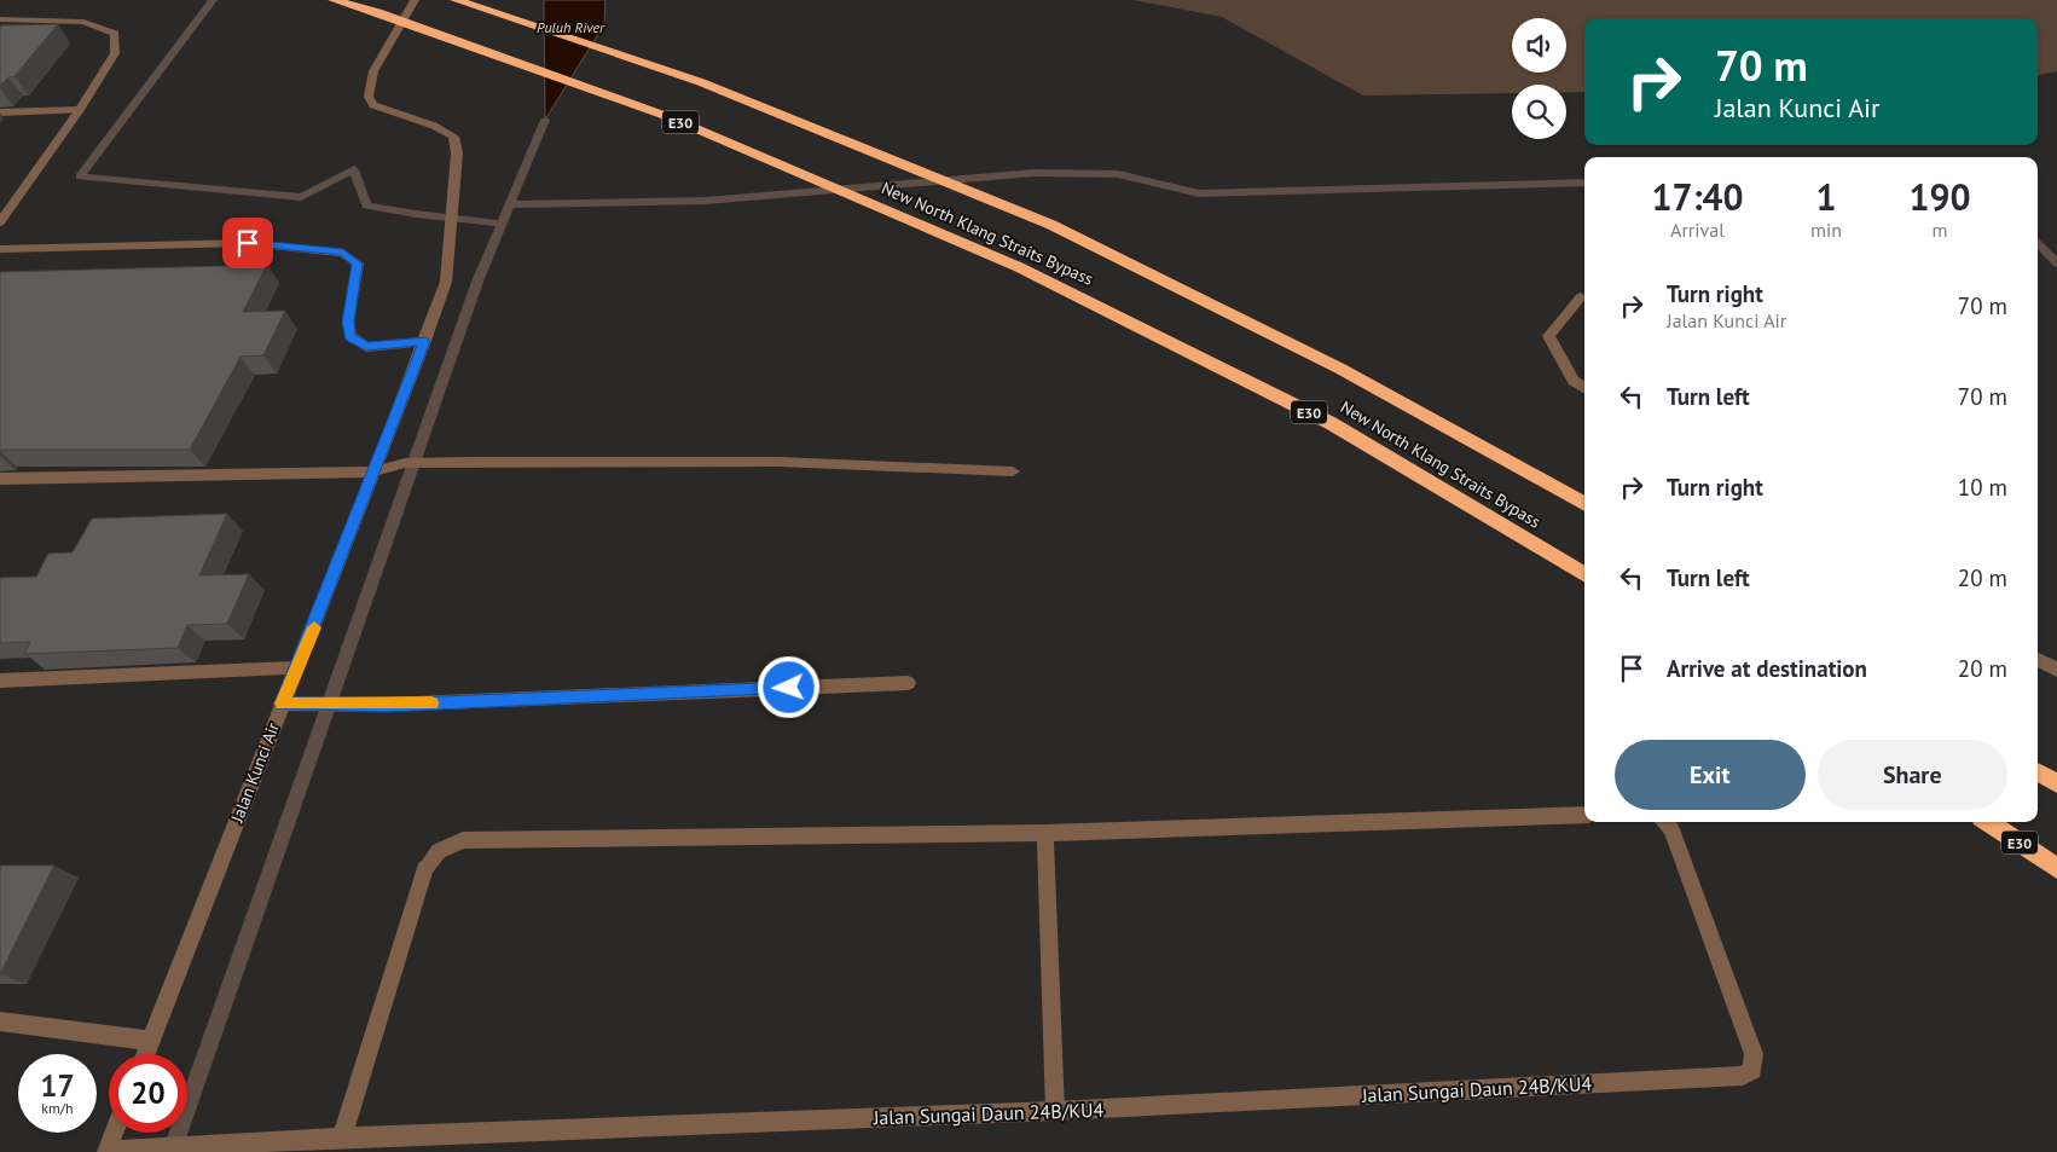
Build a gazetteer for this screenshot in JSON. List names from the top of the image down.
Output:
{
  "streets": {
    "highway": ["E30", "New North Klang Straits Bypass"],
    "street": ["Jalan Kunci Air", "Jalan Sungai Daun 24B/KU4"]
  },
  "water": ["Puluh River"],
  "page": {
    "turn": ["70 m", "Jalan Kunci Air"],
    "eta": [
      "17:40",
      "Arrival",
      "1",
      "min",
      "190",
      "m"
    ],
    "list": [
      {
        "name": "Turn right",
        "note": "Jalan Kunci Air",
        "value": "70 m"
      },
      {
        "name": "Turn left",
        "value": "70 m"
      },
      {
        "name": "Turn right",
        "value": "10 m"
      },
      {
        "name": "Turn left",
        "value": "20 m"
      },
      {
        "name": "Arrive at destination",
        "value": "20 m"
      }
    ],
    "buttons": ["Exit", "Share"],
    "speed": "17 km/h",
    "limit": "20"
  }
}
